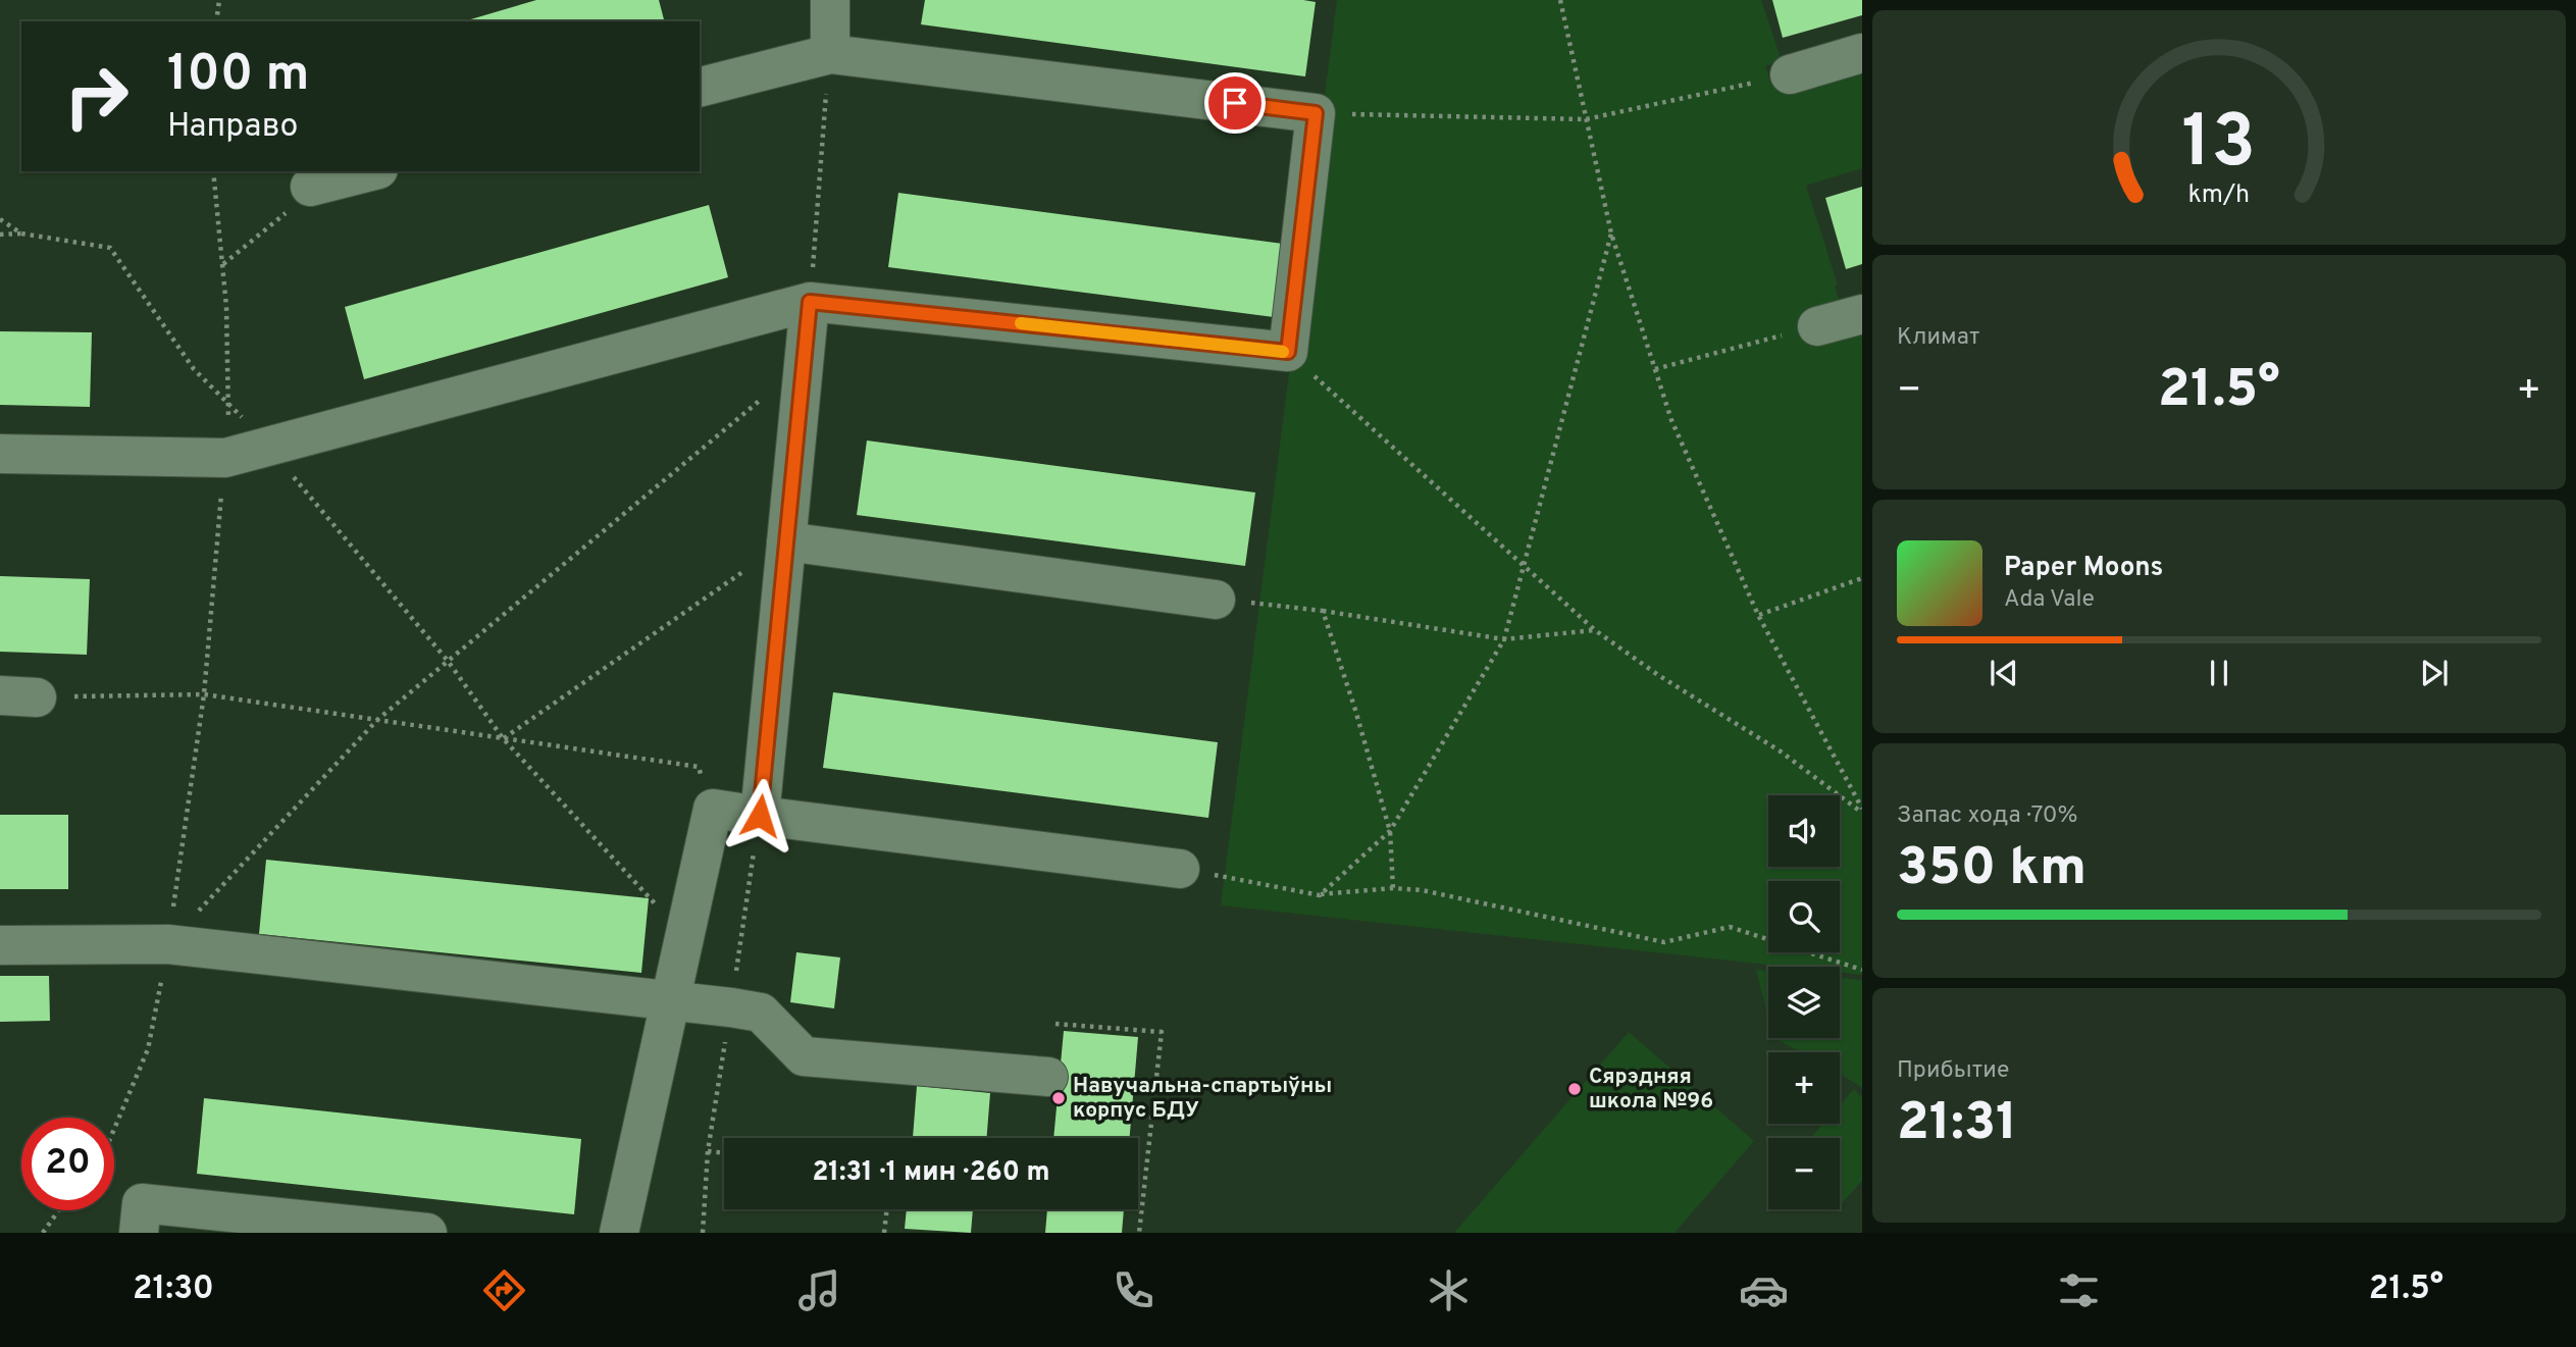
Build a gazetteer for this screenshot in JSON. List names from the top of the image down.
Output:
{
  "places": ["Сярэдняя школа №96", "Навучальна-спартыўны корпус БДУ"],
  "page": {
    "turn": ["100 m", "Направо"],
    "tile": [
      "Климат",
      ["Запас хода · 70%", "350 km"],
      ["Прибытие", "21:31"]
    ],
    "heat": ["−", "21.5°", "+"],
    "song": ["Paper Moons", "Ada Vale"],
    "map_buttons": ["+", "−"],
    "limit": "20",
    "trip": "21:31 · 1 мин · 260 m",
    "tabs": ["21:30", "21.5°"],
    "gauge": ["13", "km/h"]
  }
}
